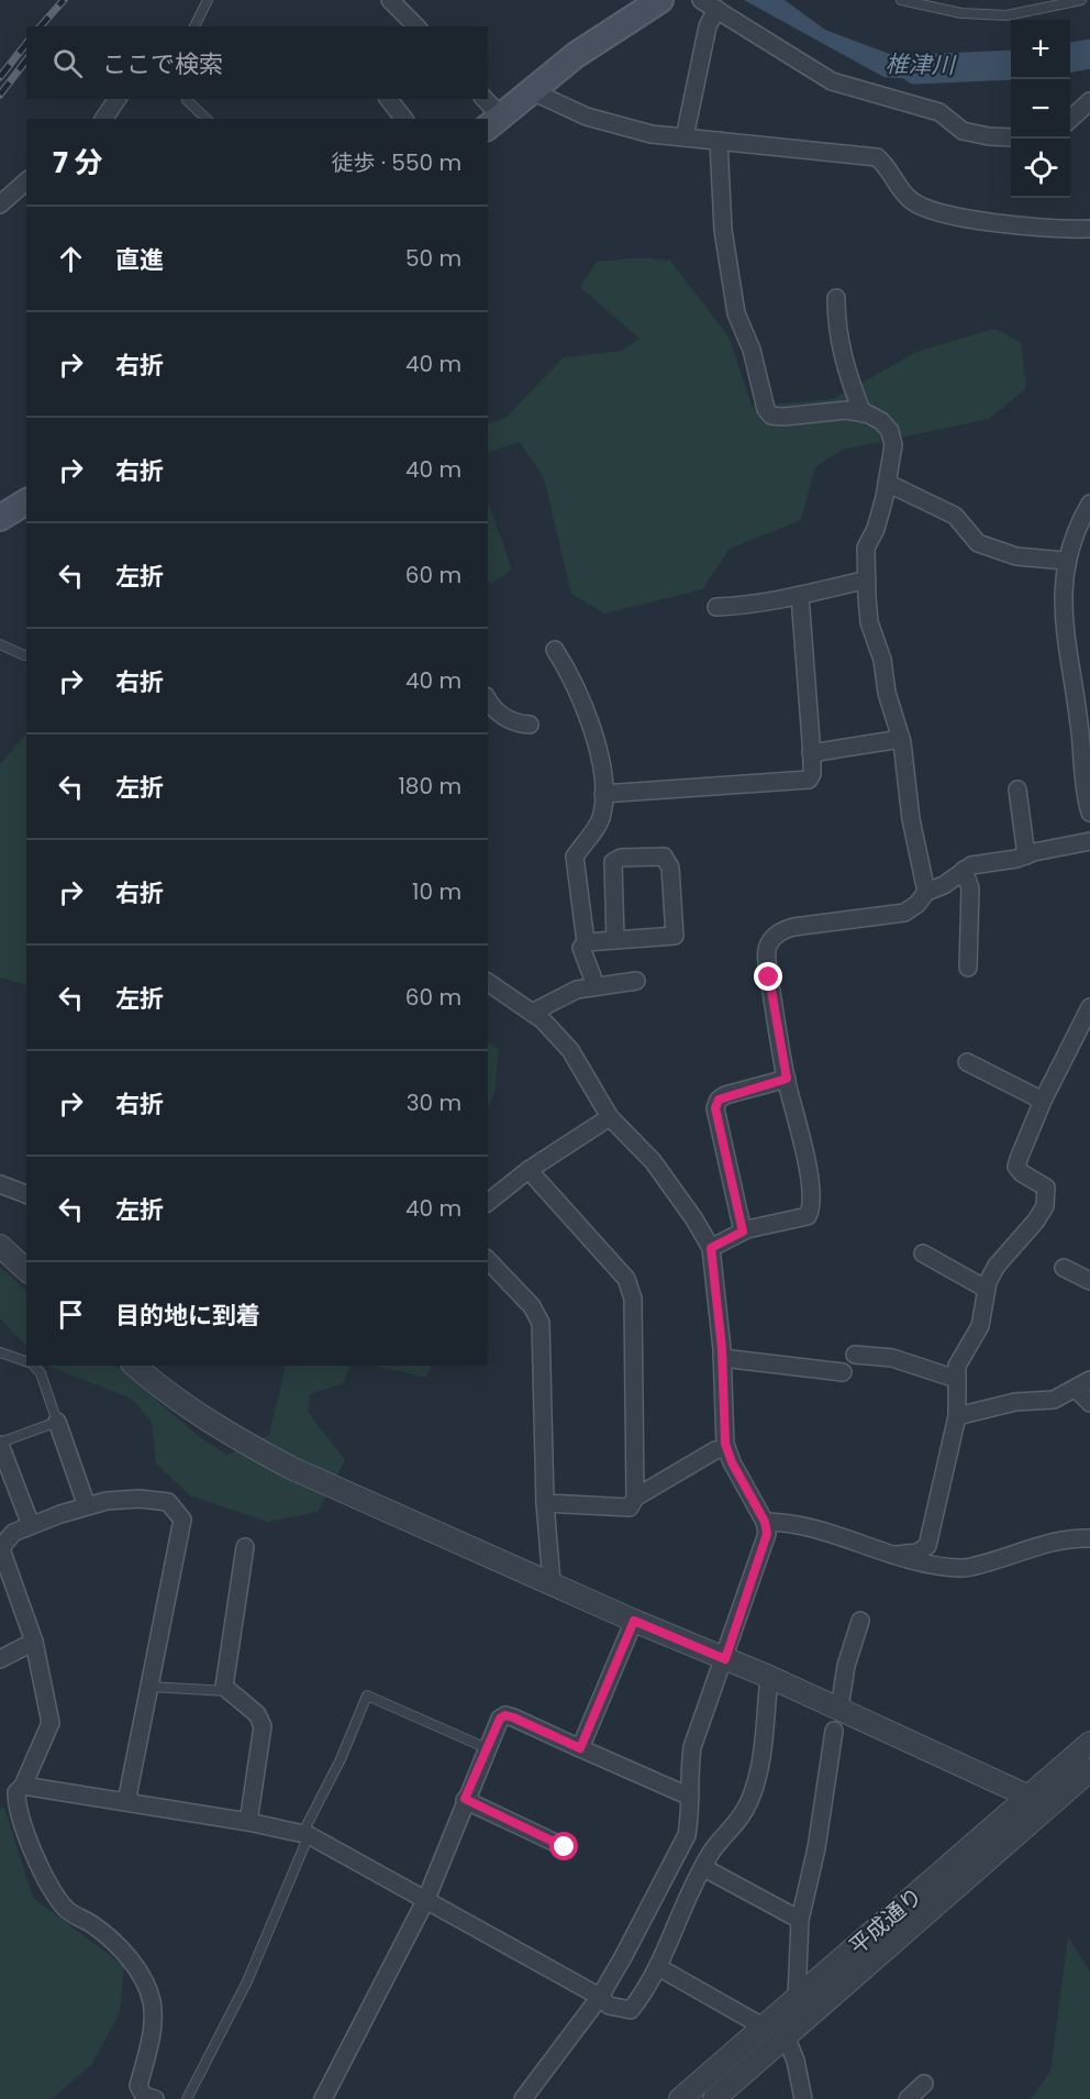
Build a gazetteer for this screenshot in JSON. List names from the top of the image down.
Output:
{
  "streets": {
    "street": ["平成通り"]
  },
  "water": ["椎津川"],
  "page": {
    "map_buttons": ["+", "−"],
    "search": "ここで検索",
    "heading": ["7 分", "徒歩 · 550 m"],
    "list": [
      ["直進", "50 m"],
      ["右折", "40 m"],
      ["右折", "40 m"],
      ["左折", "60 m"],
      ["右折", "40 m"],
      ["左折", "180 m"],
      ["右折", "10 m"],
      ["左折", "60 m"],
      ["右折", "30 m"],
      ["左折", "40 m"],
      "目的地に到着"
    ]
  }
}
